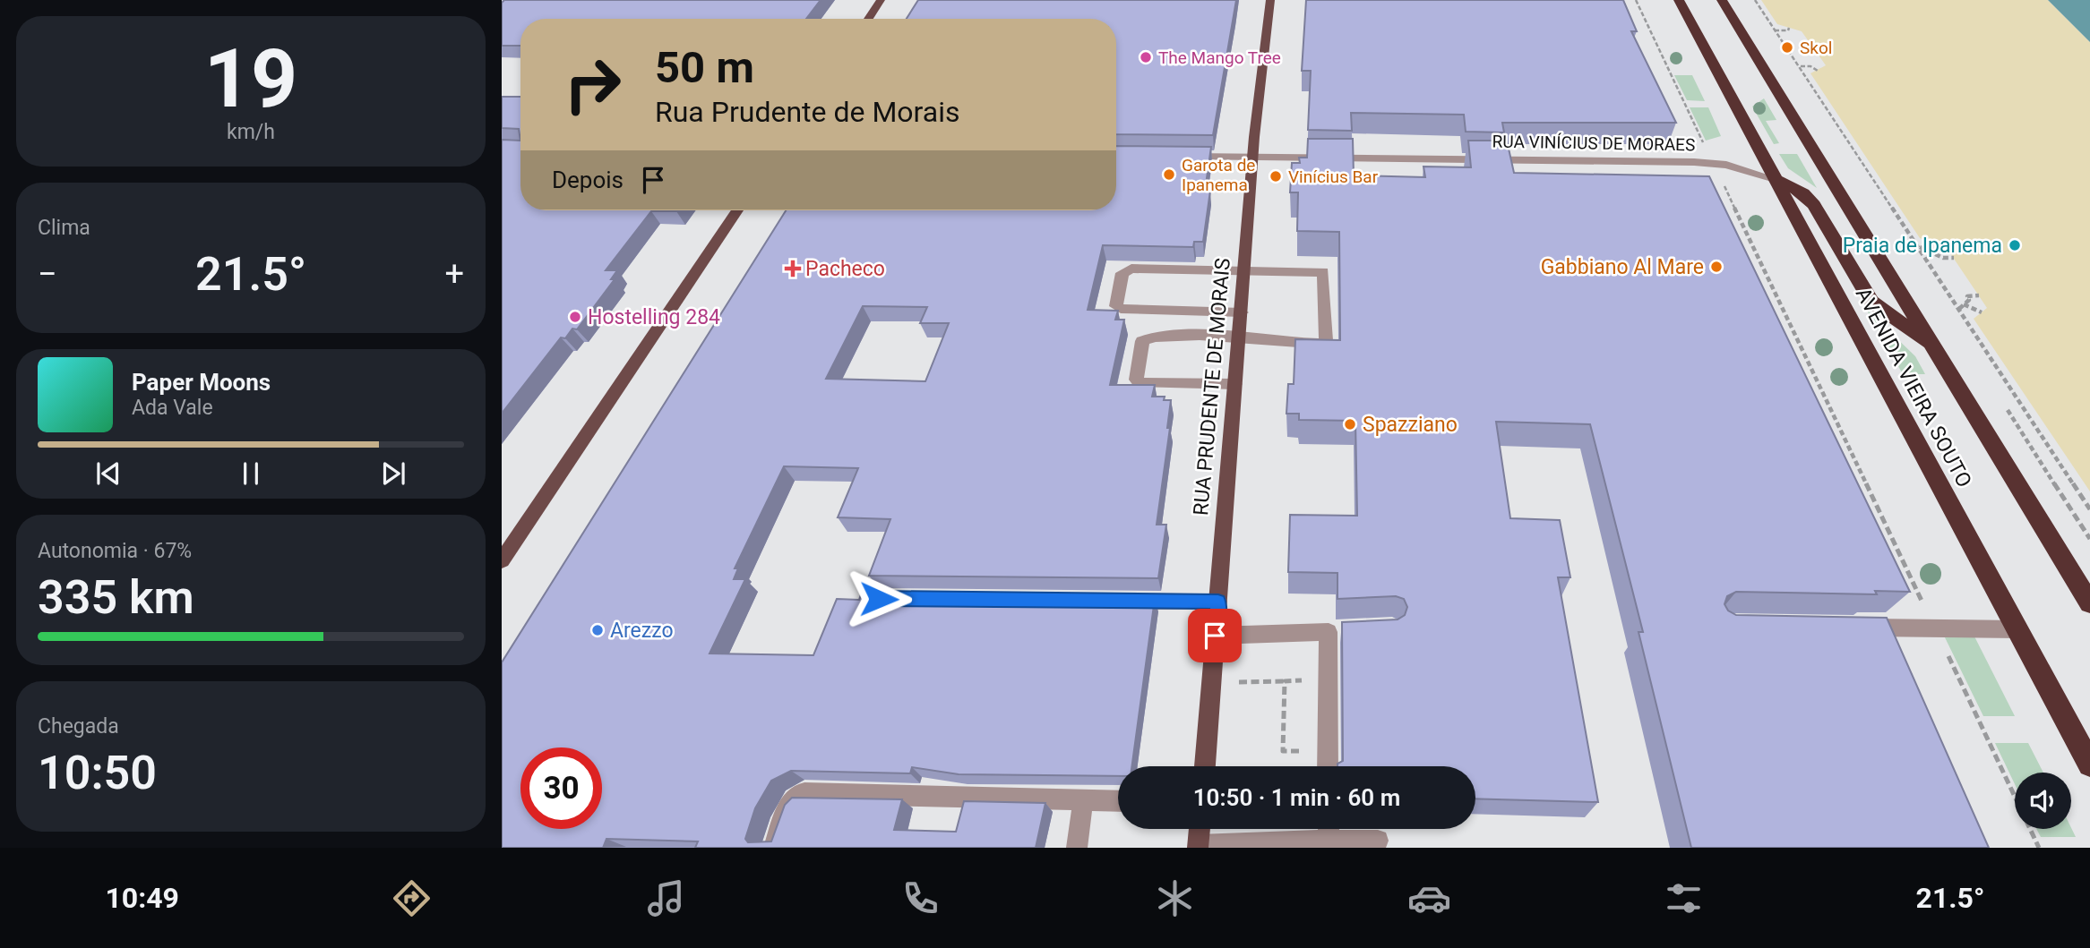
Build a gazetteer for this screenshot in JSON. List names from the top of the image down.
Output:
{
  "streets": {
    "highway": ["AVENIDA VIEIRA SOUTO"],
    "main road": ["RUA PRUDENTE DE MORAIS"],
    "street": ["RUA VINÍCIUS DE MORAES"]
  },
  "crossings": [
    ["RUA VINÍCIUS DE MORAES", "RUA PRUDENTE DE MORAIS"],
    ["RUA VINÍCIUS DE MORAES", "AVENIDA VIEIRA SOUTO"]
  ],
  "places": {
    "other": [
      "Skol",
      "The Mango Tree",
      "Garota de Ipanema",
      "Vinícius Bar",
      "Praia de Ipanema",
      "Gabbiano Al Mare",
      "Hostelling 284",
      "Spazziano",
      "Arezzo"
    ],
    "health": ["Pacheco"]
  },
  "page": {
    "tile": [
      ["19", "km/h"],
      "Clima",
      ["Autonomia · 67%", "335 km"],
      ["Chegada", "10:50"]
    ],
    "turn": ["50 m", "Rua Prudente de Morais"],
    "then": "Depois",
    "heat": ["−", "21.5°", "+"],
    "song": ["Paper Moons", "Ada Vale"],
    "limit": "30",
    "trip": "10:50 · 1 min · 60 m",
    "tabs": ["10:49", "21.5°"]
  }
}
